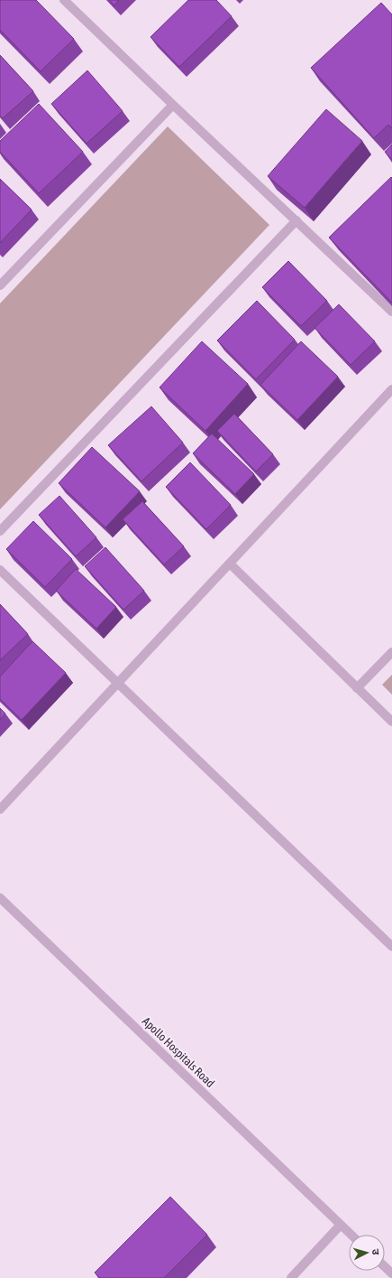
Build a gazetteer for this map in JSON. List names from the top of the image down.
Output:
{
  "streets": {
    "street": ["Apollo Hospitals Road"]
  },
  "north": "right"
}
